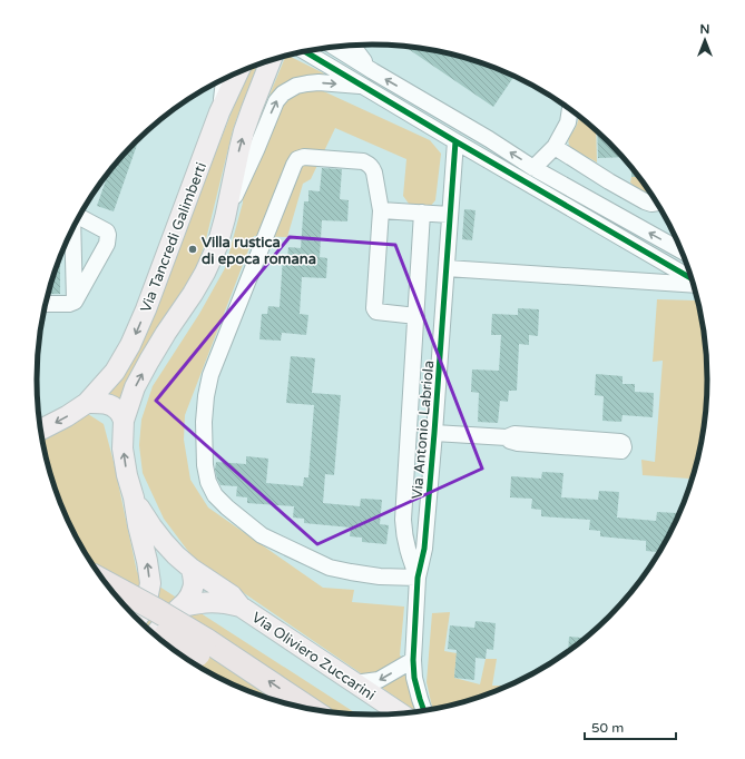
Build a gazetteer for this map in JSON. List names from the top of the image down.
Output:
{
  "streets": {
    "main road": ["Via Tancredi Galimberti", "Via Oliviero Zuccarini"],
    "street": ["Via Antonio Labriola"]
  },
  "places": ["Villa rustica di epoca romana"],
  "scale_bar": "50 m",
  "north": "top"
}
